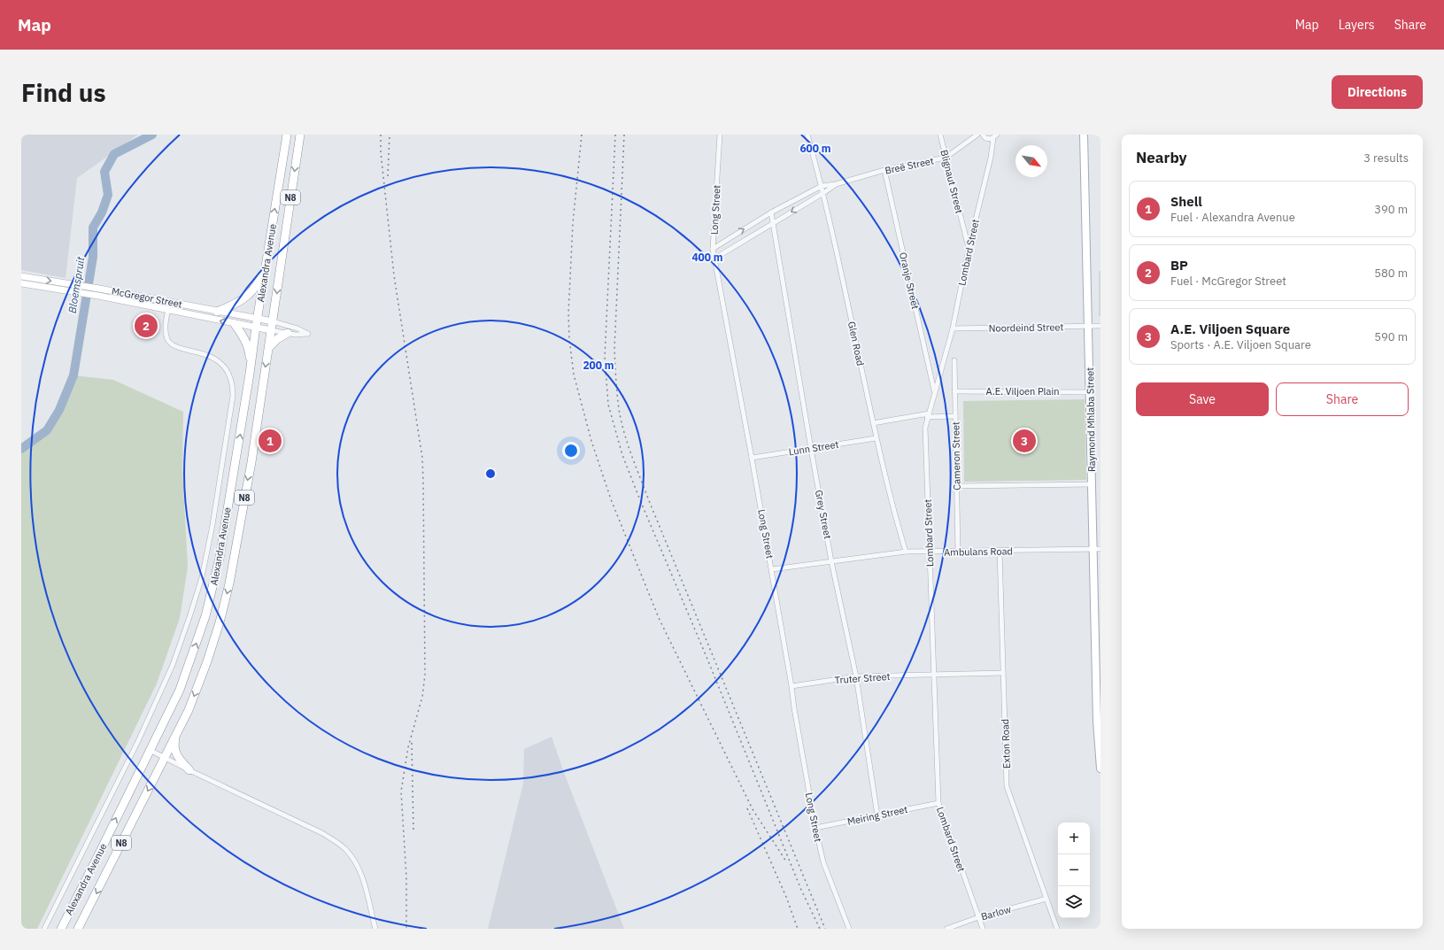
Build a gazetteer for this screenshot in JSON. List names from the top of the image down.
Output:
{
  "streets": {
    "highway": ["N8", "Alexandra Avenue"],
    "main road": ["McGregor Street", "Raymond Mhlaba Street"],
    "street": [
      "Breë Street",
      "Blignaut Street",
      "Long Street",
      "Lombard Street",
      "Oranje Street",
      "Noordeind Street",
      "Glen Road",
      "A.E. Viljoen Plain",
      "Lunn Street",
      "Cameron Street",
      "Grey Street",
      "Ambulans Road",
      "Truter Street",
      "Exton Road",
      "Meiring Street",
      "Barlow"
    ]
  },
  "crossings": [
    ["Breë Street", "Blignaut Street"],
    ["Breë Street", "Long Street"],
    ["Breë Street", "Oranje Street"],
    ["Breë Street", "Glen Road"],
    ["Breë Street", "Grey Street"],
    ["Blignaut Street", "Lombard Street"],
    ["Long Street", "Lunn Street"],
    ["Long Street", "Ambulans Road"],
    ["Long Street", "Truter Street"],
    ["Long Street", "Meiring Street"],
    ["Lombard Street", "Oranje Street"],
    ["Lombard Street", "Noordeind Street"],
    ["Lombard Street", "Ambulans Road"],
    ["Lombard Street", "Truter Street"],
    ["Lombard Street", "Meiring Street"],
    ["Lombard Street", "Barlow"],
    ["Alexandra Avenue", "McGregor Street"],
    ["Noordeind Street", "Raymond Mhlaba Street"],
    ["Glen Road", "Lunn Street"],
    ["Glen Road", "Ambulans Road"],
    ["A.E. Viljoen Plain", "Raymond Mhlaba Street"],
    ["A.E. Viljoen Plain", "Cameron Street"],
    ["Raymond Mhlaba Street", "Ambulans Road"],
    ["Lunn Street", "Grey Street"],
    ["Cameron Street", "Ambulans Road"],
    ["Grey Street", "Ambulans Road"],
    ["Grey Street", "Truter Street"],
    ["Grey Street", "Meiring Street"],
    ["Ambulans Road", "Exton Road"],
    ["Truter Street", "Exton Road"],
    ["Exton Road", "Barlow"]
  ],
  "water": ["Bloemspruit"],
  "north": "bottom right",
  "page": {
    "header": "Map",
    "nav": ["Map", "Layers", "Share"],
    "buttons": [
      "Directions",
      ["Save", "Share"]
    ],
    "title": "Find us",
    "heading": ["Nearby", "3 results"],
    "list": [
      {
        "mark": "1",
        "name": "Shell",
        "note": "Fuel · Alexandra Avenue",
        "value": "390 m"
      },
      {
        "mark": "2",
        "name": "BP",
        "note": "Fuel · McGregor Street",
        "value": "580 m"
      },
      {
        "mark": "3",
        "name": "A.E. Viljoen Square",
        "note": "Sports · A.E. Viljoen Square",
        "value": "590 m"
      }
    ],
    "pins": ["2", "1", "3"],
    "map_buttons": ["+", "−"]
  },
  "rings": ["600 m", "400 m", "200 m"]
}
